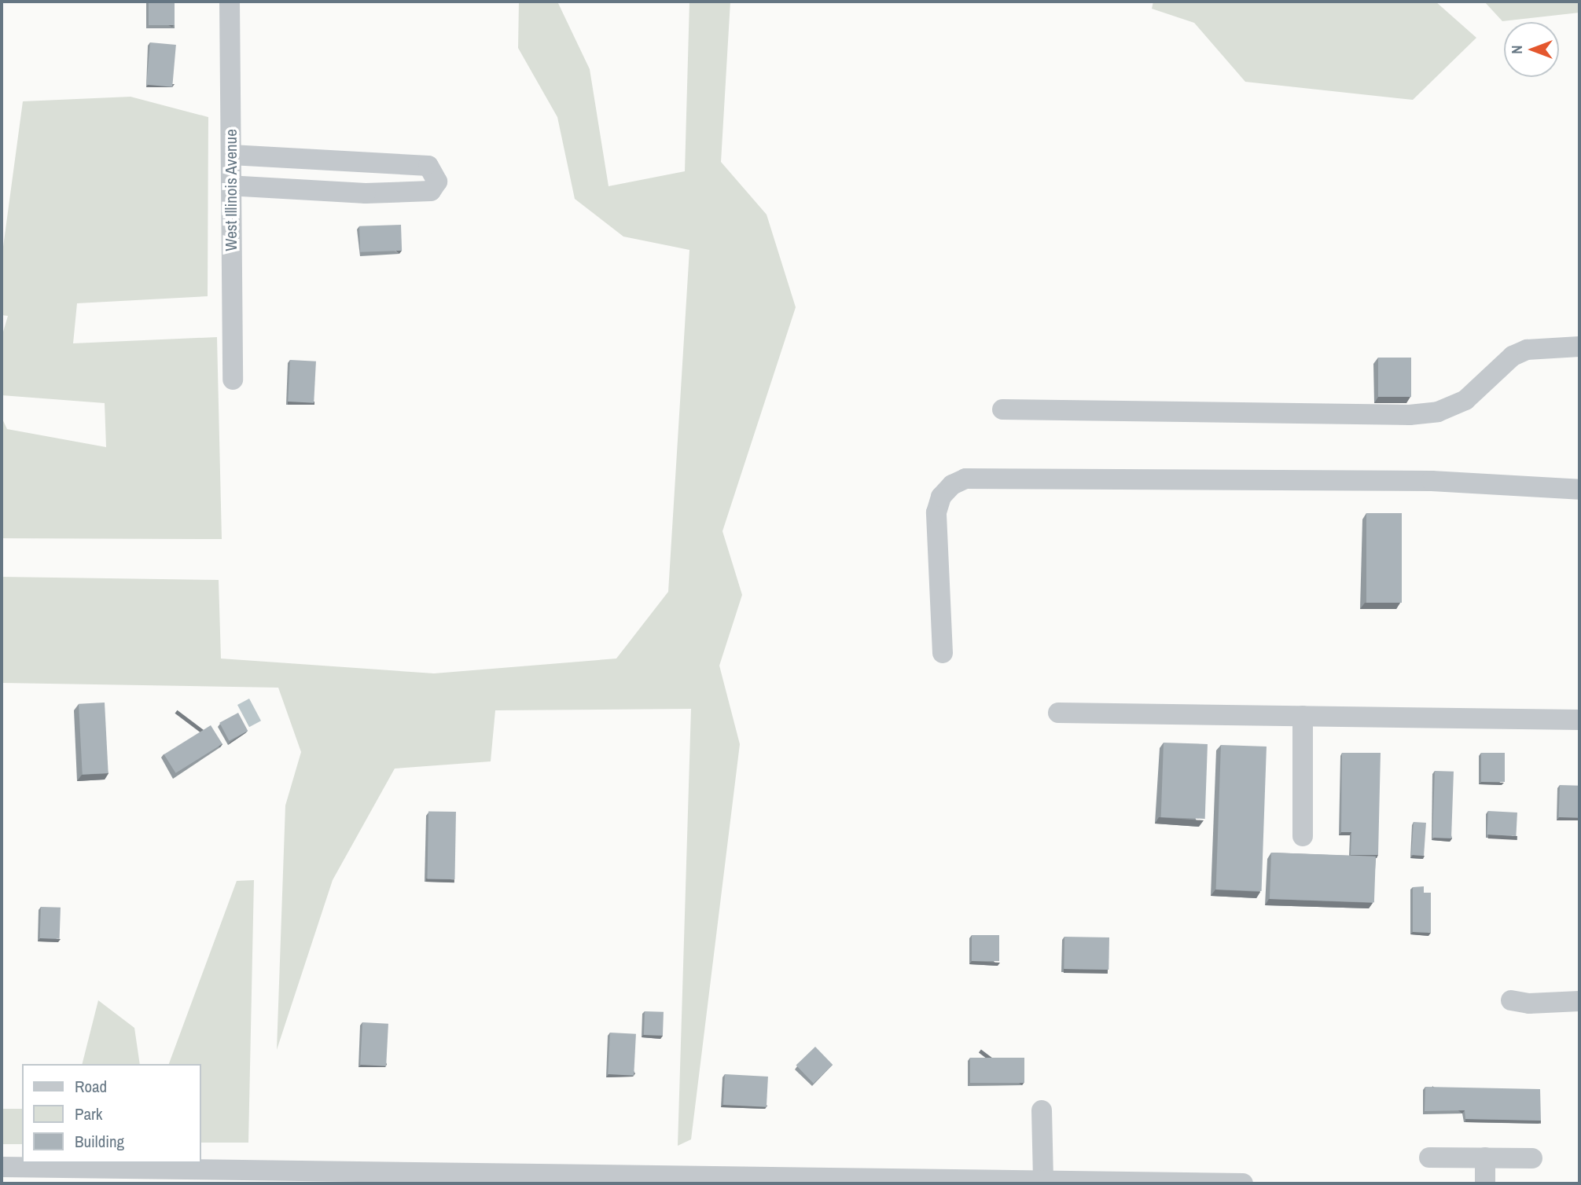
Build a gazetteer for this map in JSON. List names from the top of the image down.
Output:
{
  "streets": {
    "street": ["West Illinois Avenue"]
  },
  "legend": ["Road", "Park", "Building"],
  "north": "left"
}
